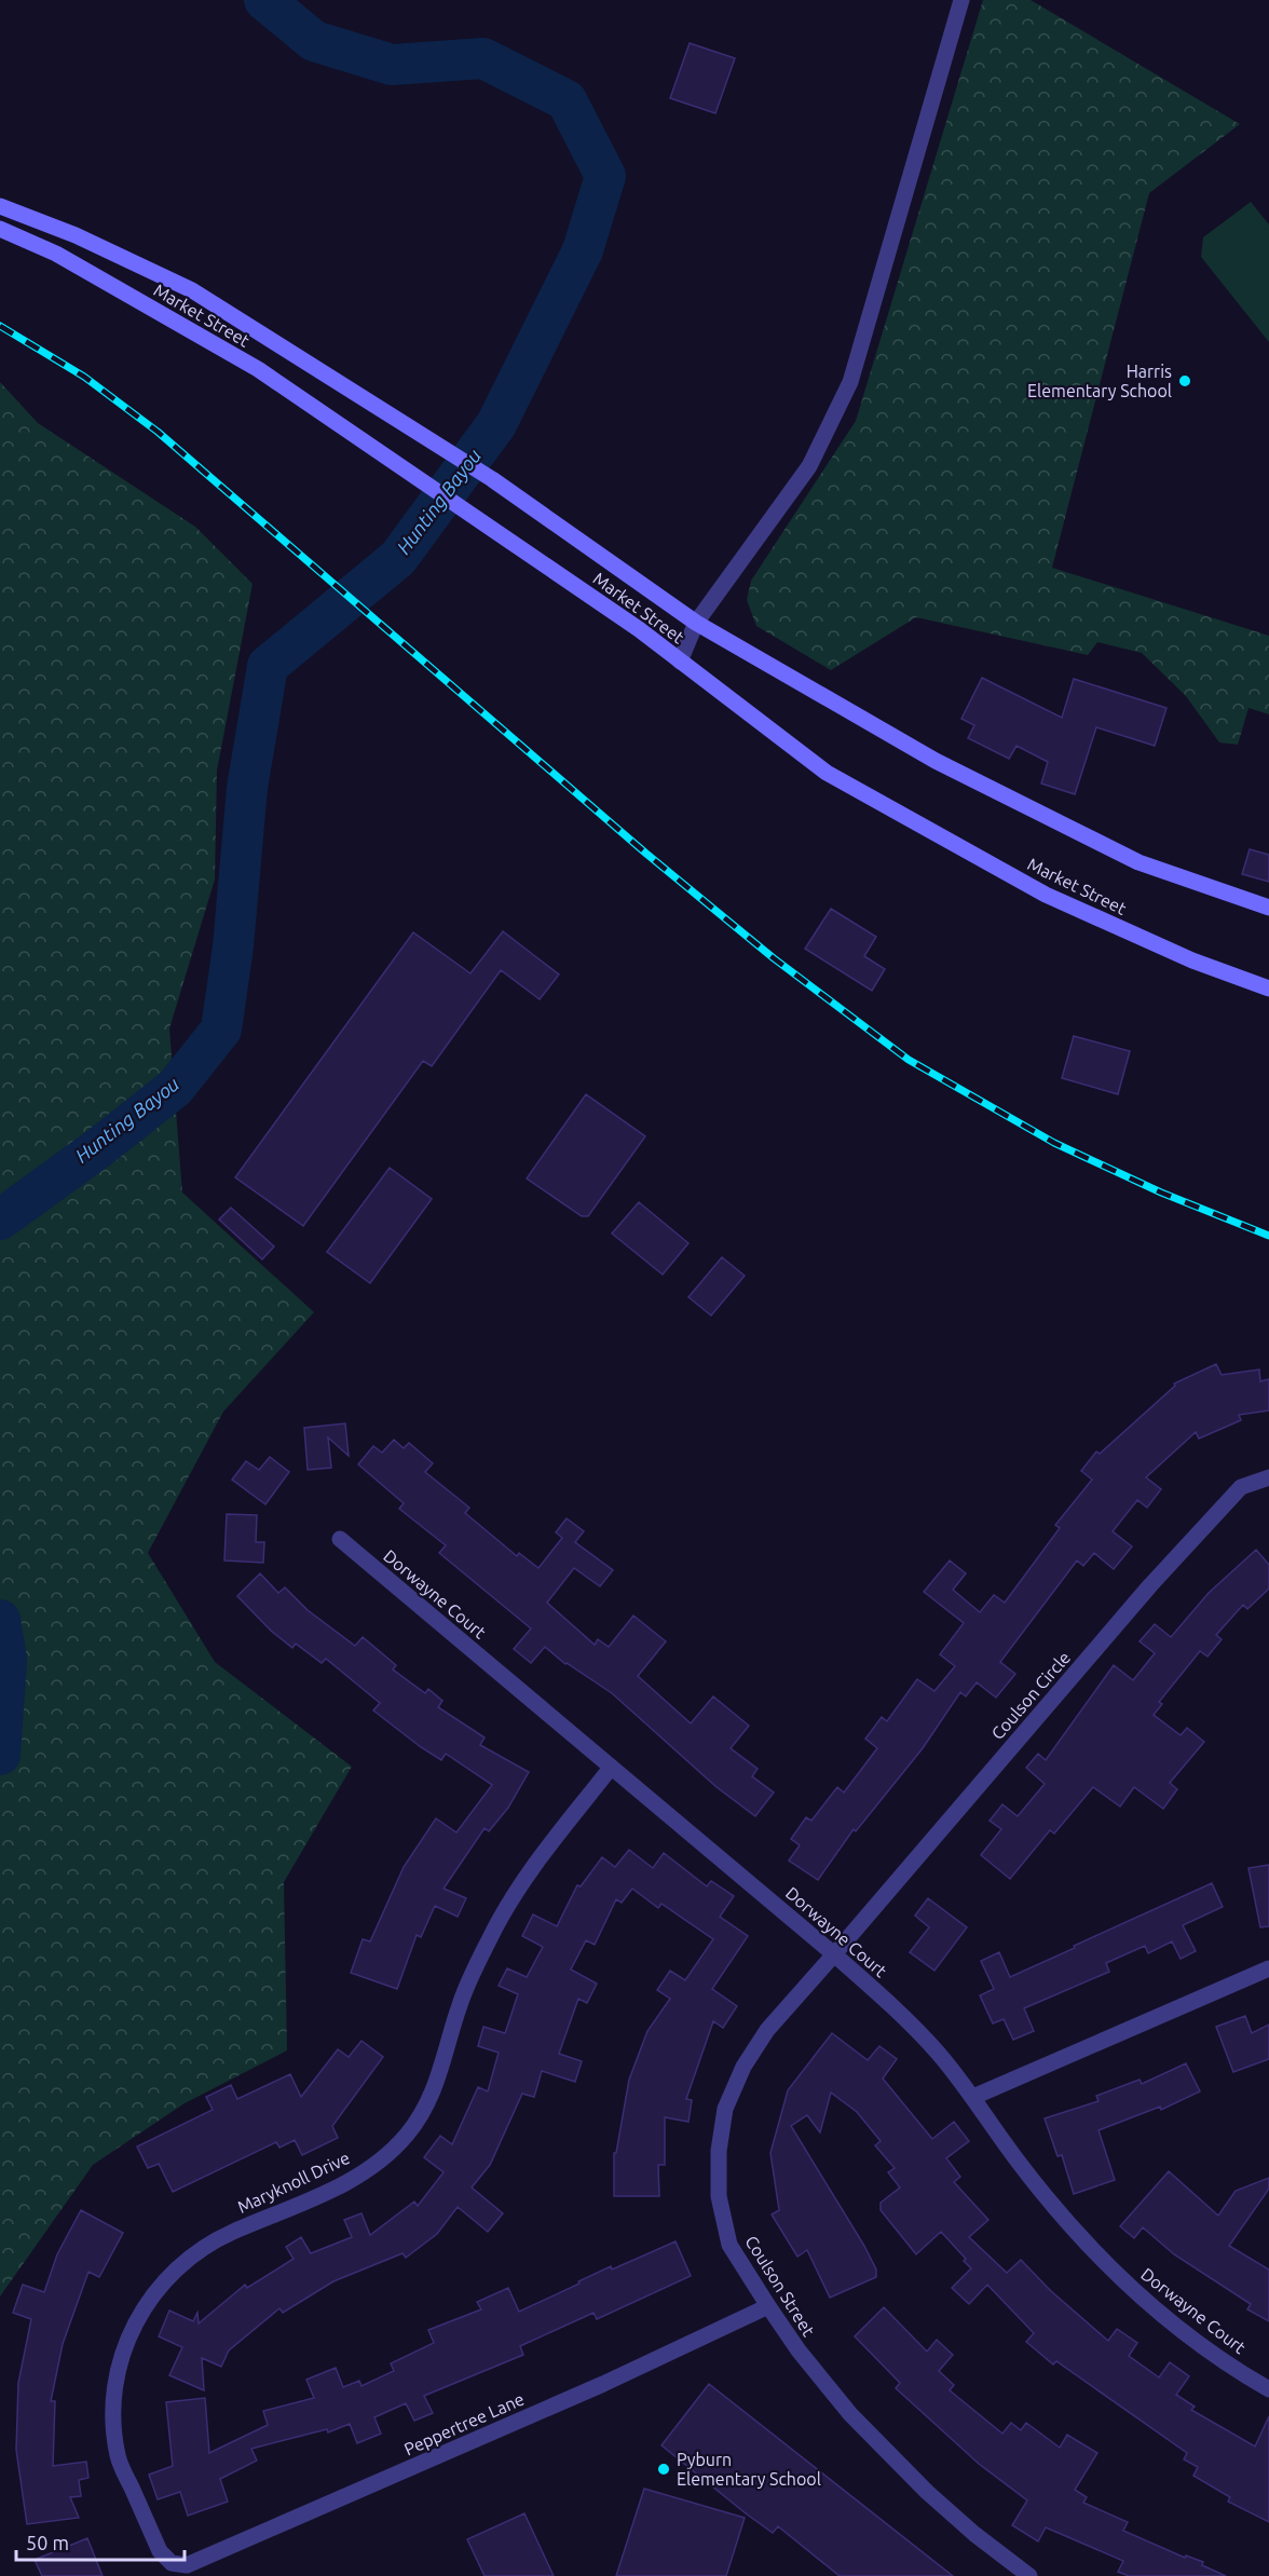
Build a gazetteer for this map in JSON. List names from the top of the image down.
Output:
{
  "streets": {
    "main road": ["Market Street"],
    "street": [
      "Dorwayne Court",
      "Coulson Circle",
      "Maryknoll Drive",
      "Coulson Street",
      "Peppertree Lane"
    ]
  },
  "crossings": [
    ["Dorwayne Court", "Coulson Circle"],
    ["Dorwayne Court", "Maryknoll Drive"],
    ["Dorwayne Court", "Coulson Street"],
    ["Coulson Circle", "Coulson Street"],
    ["Maryknoll Drive", "Peppertree Lane"],
    ["Coulson Street", "Peppertree Lane"]
  ],
  "water": ["Hunting Bayou"],
  "places": ["Harris Elementary School", "Pyburn Elementary School"],
  "scale_bar": "50 m"
}
